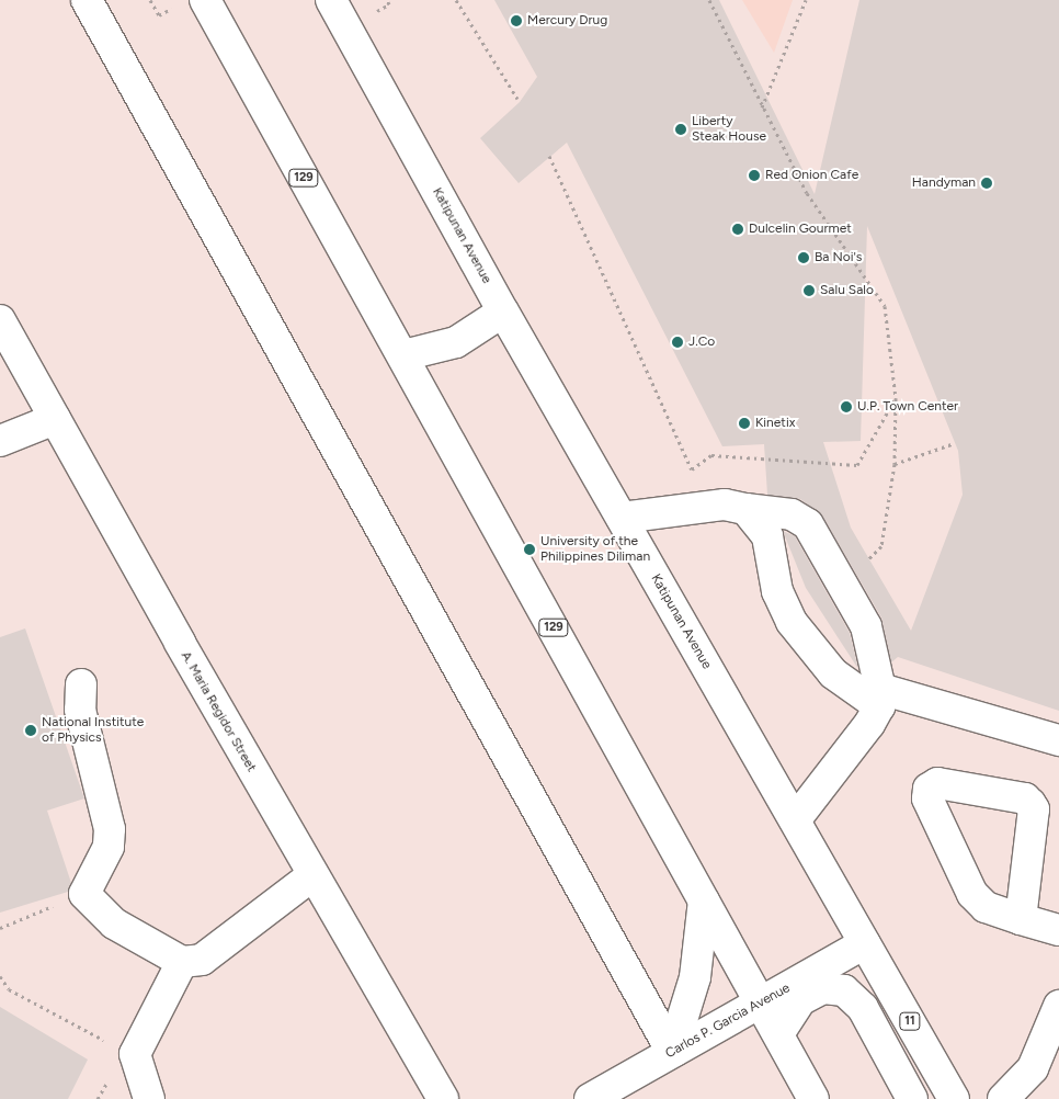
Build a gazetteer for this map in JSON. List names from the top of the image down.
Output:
{
  "streets": {
    "main road": [
      "129",
      "Katipunan Avenue",
      "A. Maria Regidor Street",
      "Carlos P. Garcia Avenue",
      "11"
    ]
  },
  "crossings": [
    ["129", "Carlos P. Garcia Avenue"],
    ["Katipunan Avenue", "Carlos P. Garcia Avenue"]
  ],
  "places": [
    "Mercury Drug",
    "Liberty Steak House",
    "Red Onion Cafe",
    "Handyman",
    "Dulcelin Gourmet",
    "Ba Noi's",
    "Salu Salo",
    "J.Co",
    "U.P. Town Center",
    "Kinetix",
    "University of the Philippines Diliman",
    "National Institute of Physics"
  ]
}
